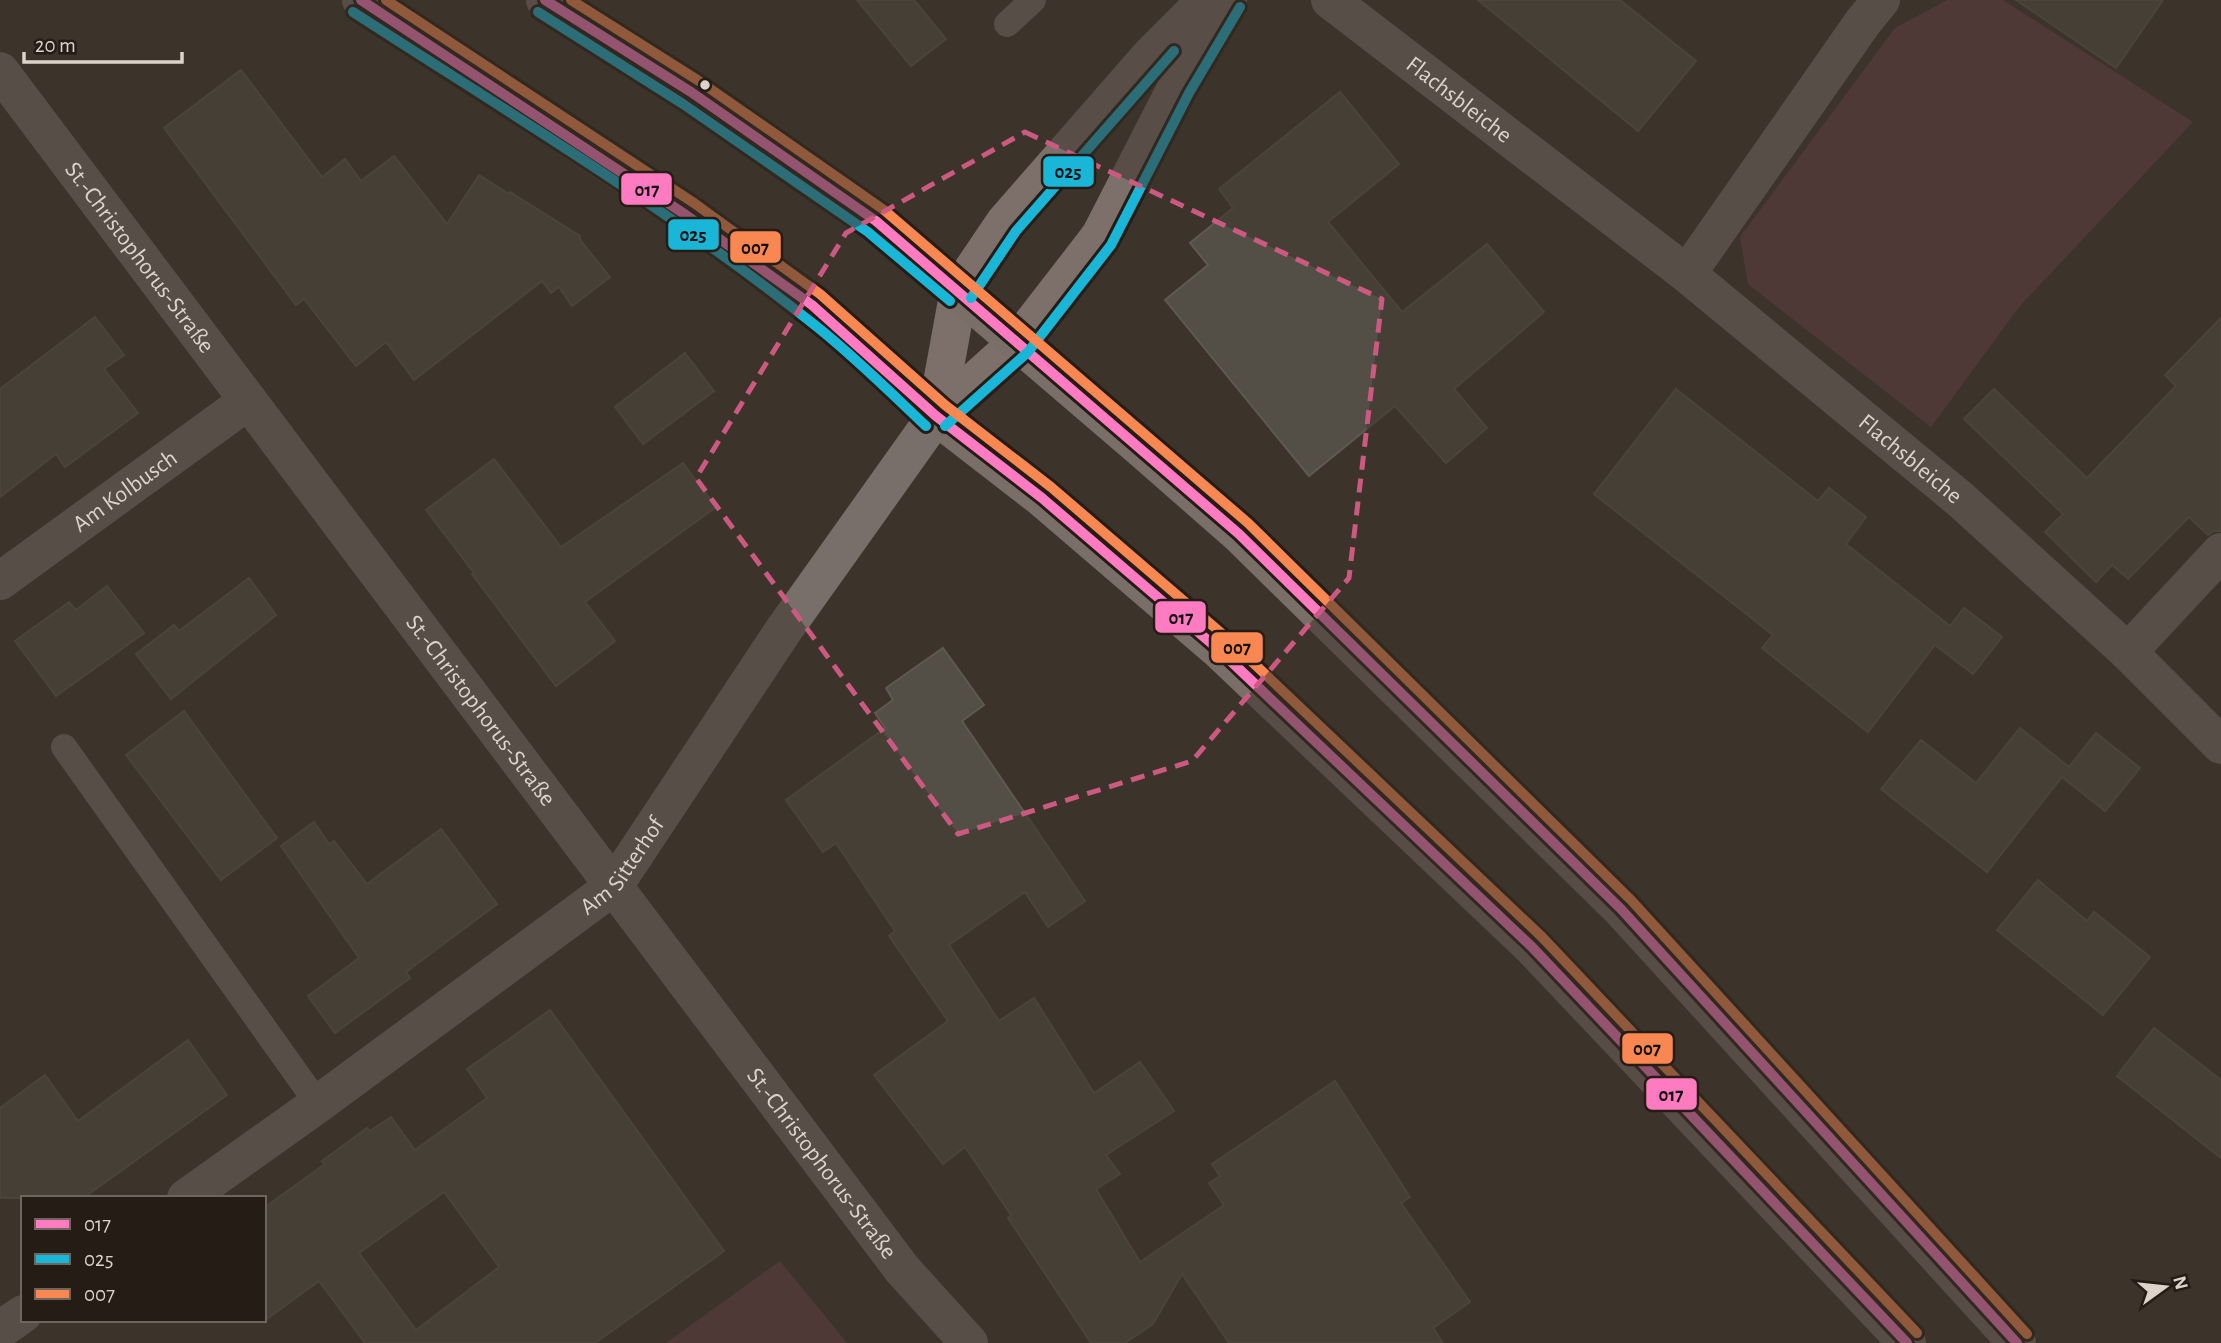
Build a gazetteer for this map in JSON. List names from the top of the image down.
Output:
{
  "streets": {
    "street": [
      "Flachsbleiche",
      "St.-Christophorus-Straße",
      "Am Kolbusch",
      "Am Sitterhof"
    ]
  },
  "crossings": [
    ["St.-Christophorus-Straße", "Am Kolbusch"],
    ["St.-Christophorus-Straße", "Am Sitterhof"]
  ],
  "lines": ["transit line 017", "transit line 007", "transit line 025"],
  "legend": ["017", "025", "007"],
  "scale_bar": "20 m",
  "north": "right"
}
